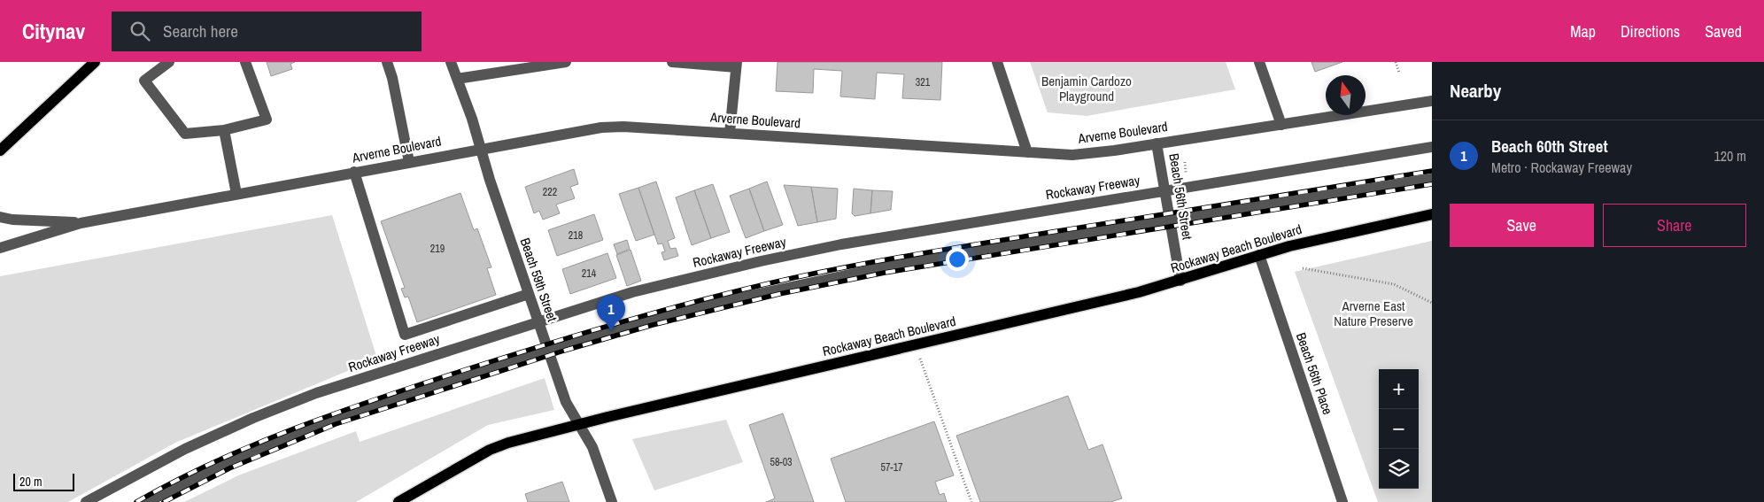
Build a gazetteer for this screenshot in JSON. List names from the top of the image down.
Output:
{
  "streets": {
    "main road": ["Rockaway Beach Boulevard"],
    "street": [
      "Arverne Boulevard",
      "Rockaway Freeway",
      "Beach 56th Street",
      "Beach 59th Street",
      "Beach 56th Place"
    ]
  },
  "crossings": [
    ["Arverne Boulevard", "Beach 56th Street"],
    ["Arverne Boulevard", "Beach 59th Street"],
    ["Rockaway Freeway", "Beach 56th Street"],
    ["Rockaway Freeway", "Beach 59th Street"],
    ["Beach 56th Street", "Rockaway Beach Boulevard"],
    ["Rockaway Beach Boulevard", "Beach 59th Street"],
    ["Rockaway Beach Boulevard", "Beach 56th Place"]
  ],
  "parks": ["Benjamin Cardozo Playground", "Arverne East Nature Preserve"],
  "house_numbers": [
    "321",
    "222",
    "218",
    "219",
    "214",
    "58-03",
    "57-17"
  ],
  "scale_bar": "20 m",
  "north": "top",
  "page": {
    "header": "Citynav",
    "search": "Search here",
    "nav": ["Map", "Directions", "Saved"],
    "heading": "Nearby",
    "list": [
      {
        "mark": "1",
        "name": "Beach 60th Street",
        "note": "Metro · Rockaway Freeway",
        "value": "120 m"
      }
    ],
    "buttons": ["Save", "Share"],
    "pins": "1",
    "map_buttons": ["+", "−"],
    "scale": "20 m"
  }
}
